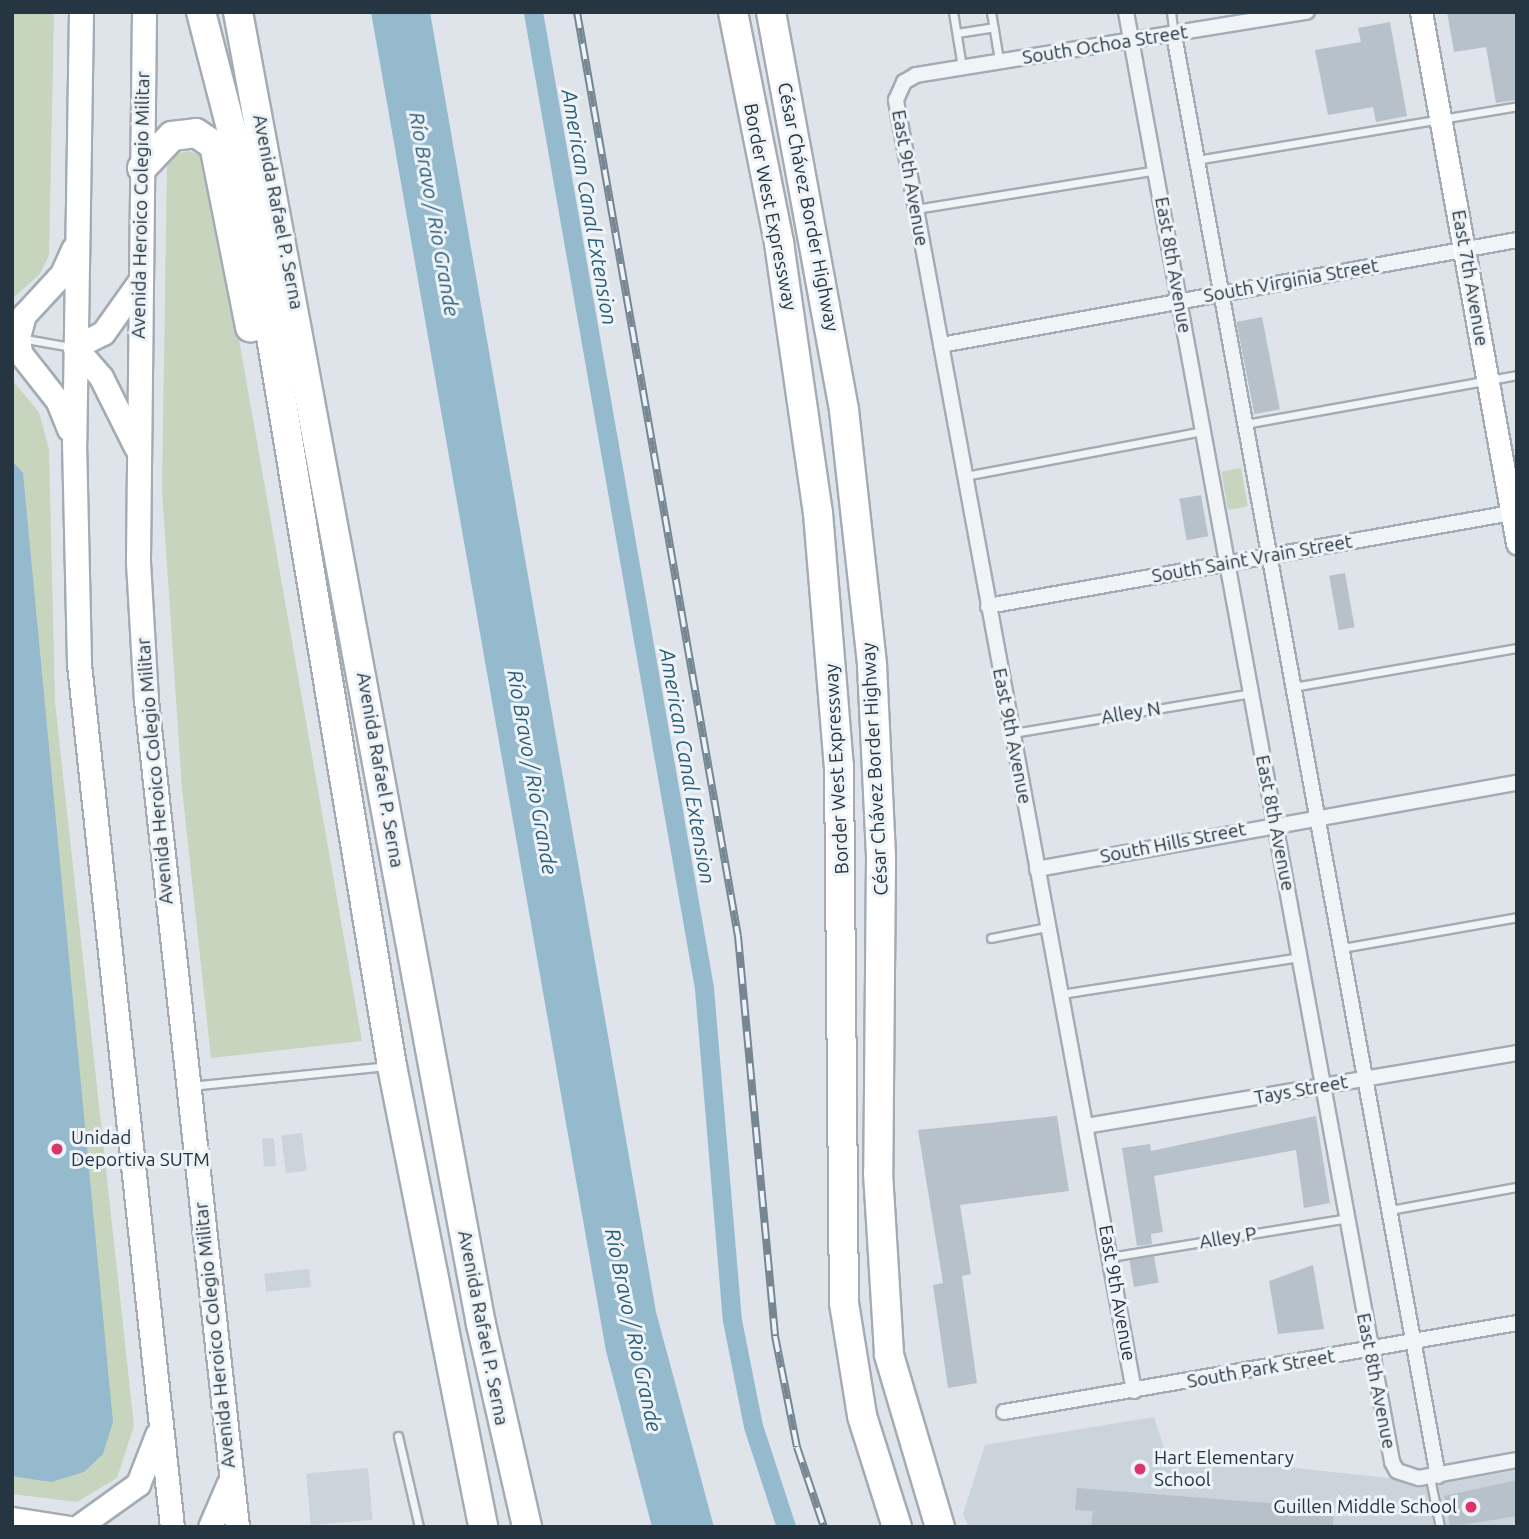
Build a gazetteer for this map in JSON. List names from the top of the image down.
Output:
{
  "streets": {
    "highway": ["Border West Expressway", "César Chávez Border Highway", "Avenida Rafael P. Serna"],
    "main road": ["Avenida Heroico Colegio Militar"],
    "street": [
      "South Ochoa Street",
      "East 9th Avenue",
      "East 8th Avenue",
      "East 7th Avenue",
      "South Virginia Street",
      "South Saint Vrain Street",
      "South Hills Street",
      "Tays Street",
      "South Park Street"
    ],
    "lane": ["Alley N", "Alley P"]
  },
  "crossings": [
    ["South Ochoa Street", "East 9th Avenue"],
    ["South Ochoa Street", "East 8th Avenue"],
    ["East 9th Avenue", "South Virginia Street"],
    ["East 9th Avenue", "South Saint Vrain Street"],
    ["East 9th Avenue", "Alley N"],
    ["East 9th Avenue", "South Hills Street"],
    ["East 9th Avenue", "Tays Street"],
    ["East 9th Avenue", "Alley P"],
    ["East 9th Avenue", "South Park Street"],
    ["East 8th Avenue", "South Virginia Street"],
    ["East 8th Avenue", "South Saint Vrain Street"],
    ["East 8th Avenue", "Alley N"],
    ["East 8th Avenue", "South Hills Street"],
    ["East 8th Avenue", "Tays Street"],
    ["East 8th Avenue", "Alley P"],
    ["East 8th Avenue", "South Park Street"],
    ["East 7th Avenue", "South Virginia Street"],
    ["East 7th Avenue", "South Saint Vrain Street"]
  ],
  "water": ["American Canal Extension", "Río Bravo / Rio Grande"],
  "places": ["Unidad Deportiva SUTM", "Hart Elementary School", "Guillen Middle School"]
}
